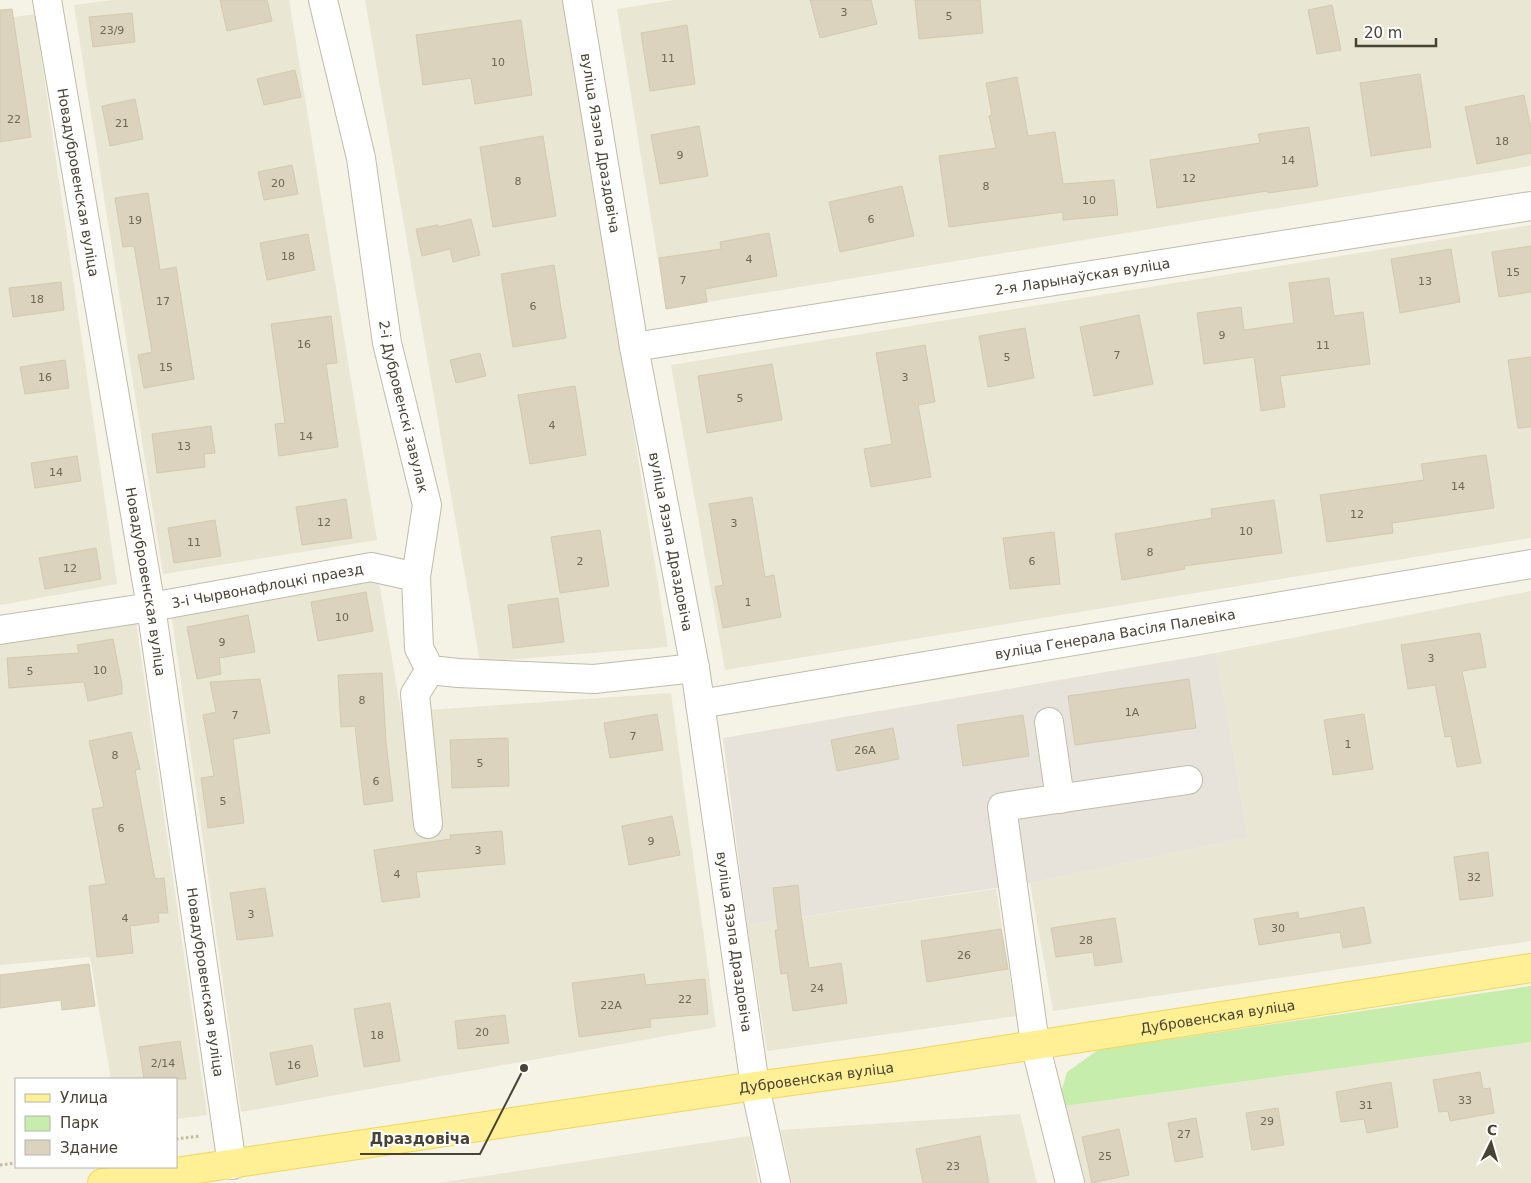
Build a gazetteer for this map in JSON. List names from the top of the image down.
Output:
{
  "streets": {
    "main road": ["Дубровенская вуліца"],
    "street": [
      "вуліца Язэпа Драздовіча",
      "Новадубровенская вуліца",
      "2-я Ларынаўская вуліца",
      "2-і Дубровенскі завулак",
      "3-і Чырвонафлоцкі праезд",
      "вуліца Генерала Васіля Палевіка"
    ]
  },
  "crossings": [
    ["вуліца Язэпа Драздовіча", "2-я Ларынаўская вуліца"],
    ["вуліца Язэпа Драздовіча", "вуліца Генерала Васіля Палевіка"],
    ["вуліца Язэпа Драздовіча", "Дубровенская вуліца"],
    ["Новадубровенская вуліца", "3-і Чырвонафлоцкі праезд"],
    ["Новадубровенская вуліца", "Дубровенская вуліца"],
    ["2-і Дубровенскі завулак", "3-і Чырвонафлоцкі праезд"]
  ],
  "places": ["Драздовіча"],
  "house_numbers": [
    "3",
    "5",
    "23/9",
    "11",
    "10",
    "22",
    "21",
    "18",
    "9",
    "14",
    "12",
    "8",
    "20",
    "8",
    "10",
    "6",
    "19",
    "18",
    "4",
    "15",
    "7",
    "13",
    "18",
    "17",
    "6",
    "9",
    "16",
    "11",
    "7",
    "5",
    "15",
    "16",
    "3",
    "5",
    "4",
    "14",
    "13",
    "14",
    "14",
    "12",
    "12",
    "3",
    "10",
    "11",
    "8",
    "2",
    "6",
    "12",
    "1",
    "10",
    "9",
    "3",
    "10",
    "5",
    "8",
    "1А",
    "7",
    "7",
    "1",
    "26А",
    "8",
    "5",
    "6",
    "5",
    "6",
    "9",
    "3",
    "4",
    "32",
    "3",
    "4",
    "30",
    "28",
    "26",
    "24",
    "22",
    "22А",
    "20",
    "18",
    "2/14",
    "16",
    "33",
    "31",
    "29",
    "27",
    "25",
    "23"
  ],
  "legend": ["Улица", "Парк", "Здание"],
  "scale_bar": "20 m",
  "north": "top"
}
